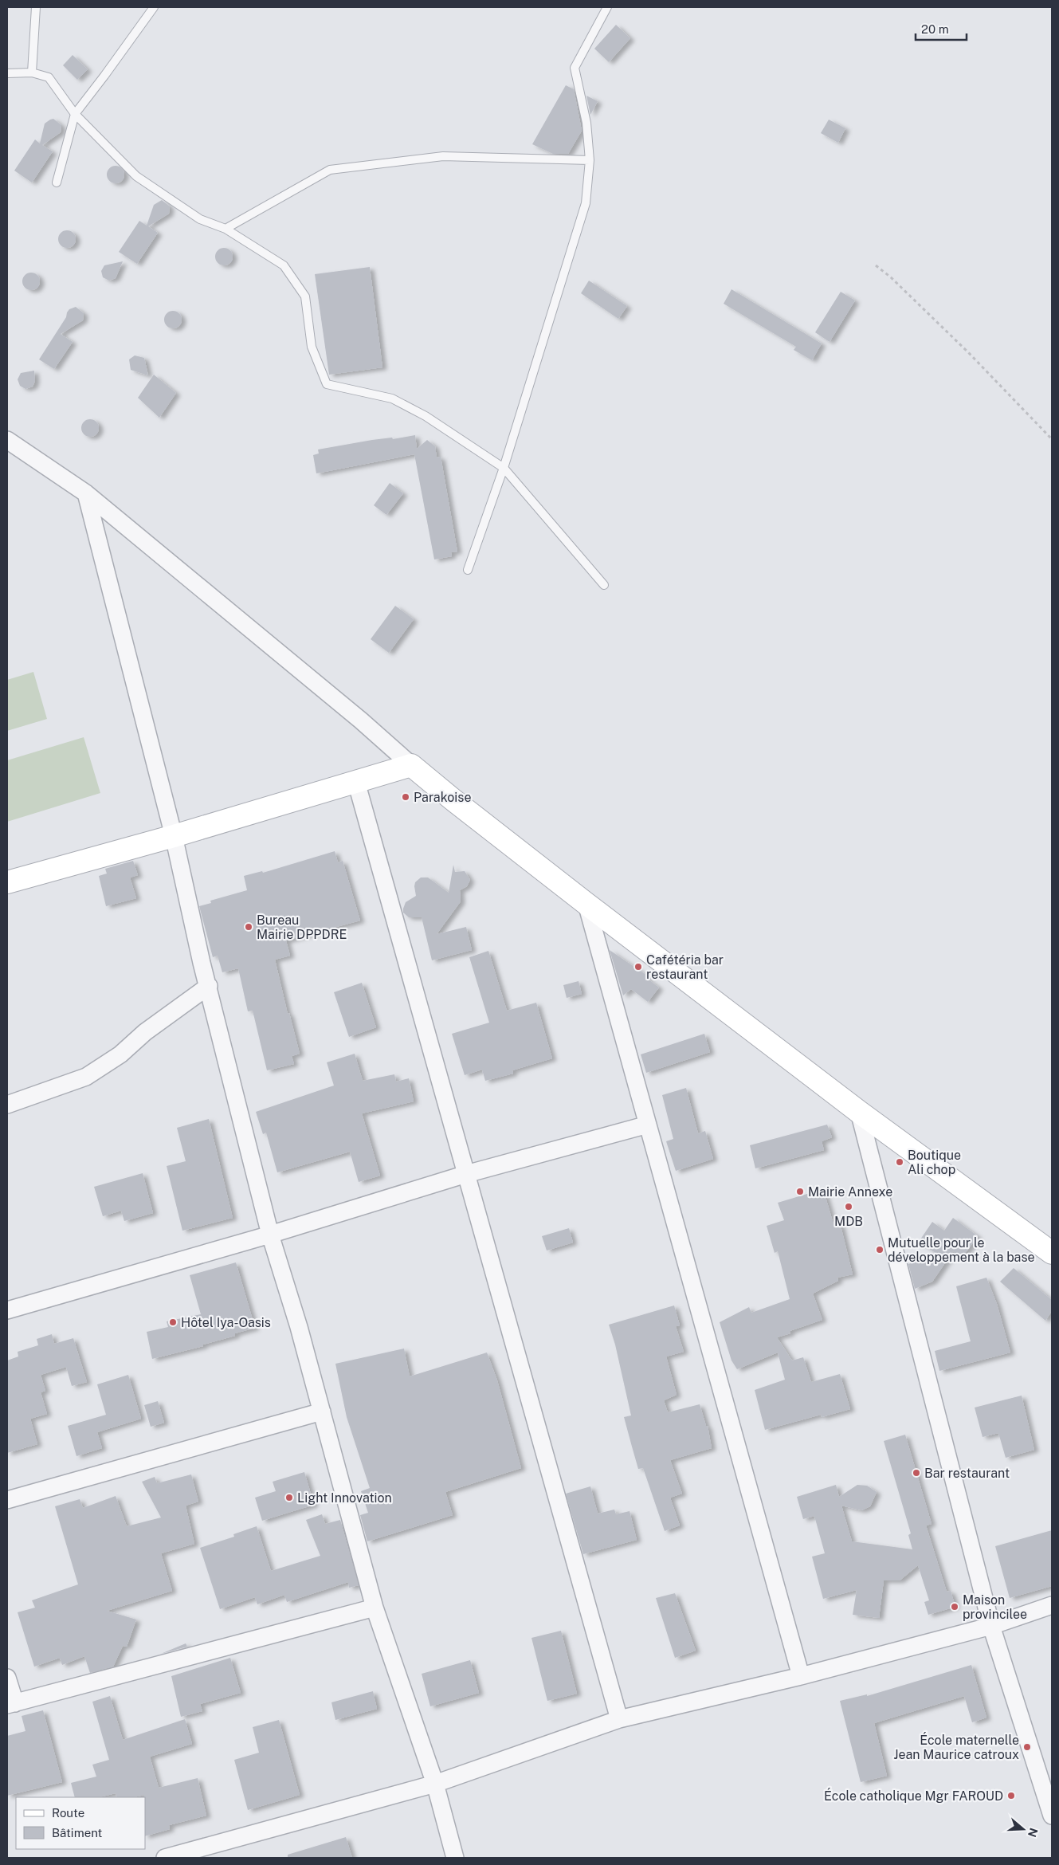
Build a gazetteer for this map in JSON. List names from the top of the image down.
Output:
{
  "places": [
    "Parakoise",
    "Bureau Mairie DPPDRE",
    "Cafétéria bar restaurant",
    "Boutique Ali chop",
    "Mairie Annexe",
    "MDB",
    "Mutuelle pour le développement à la base",
    "Hôtel Iya-Oasis",
    "Bar restaurant",
    "Light Innovation",
    "Maison provincilee",
    "École maternelle Jean Maurice catroux",
    "École catholique Mgr FAROUD"
  ],
  "legend": ["Route", "Bâtiment"],
  "scale_bar": "20 m",
  "north": "right"
}
